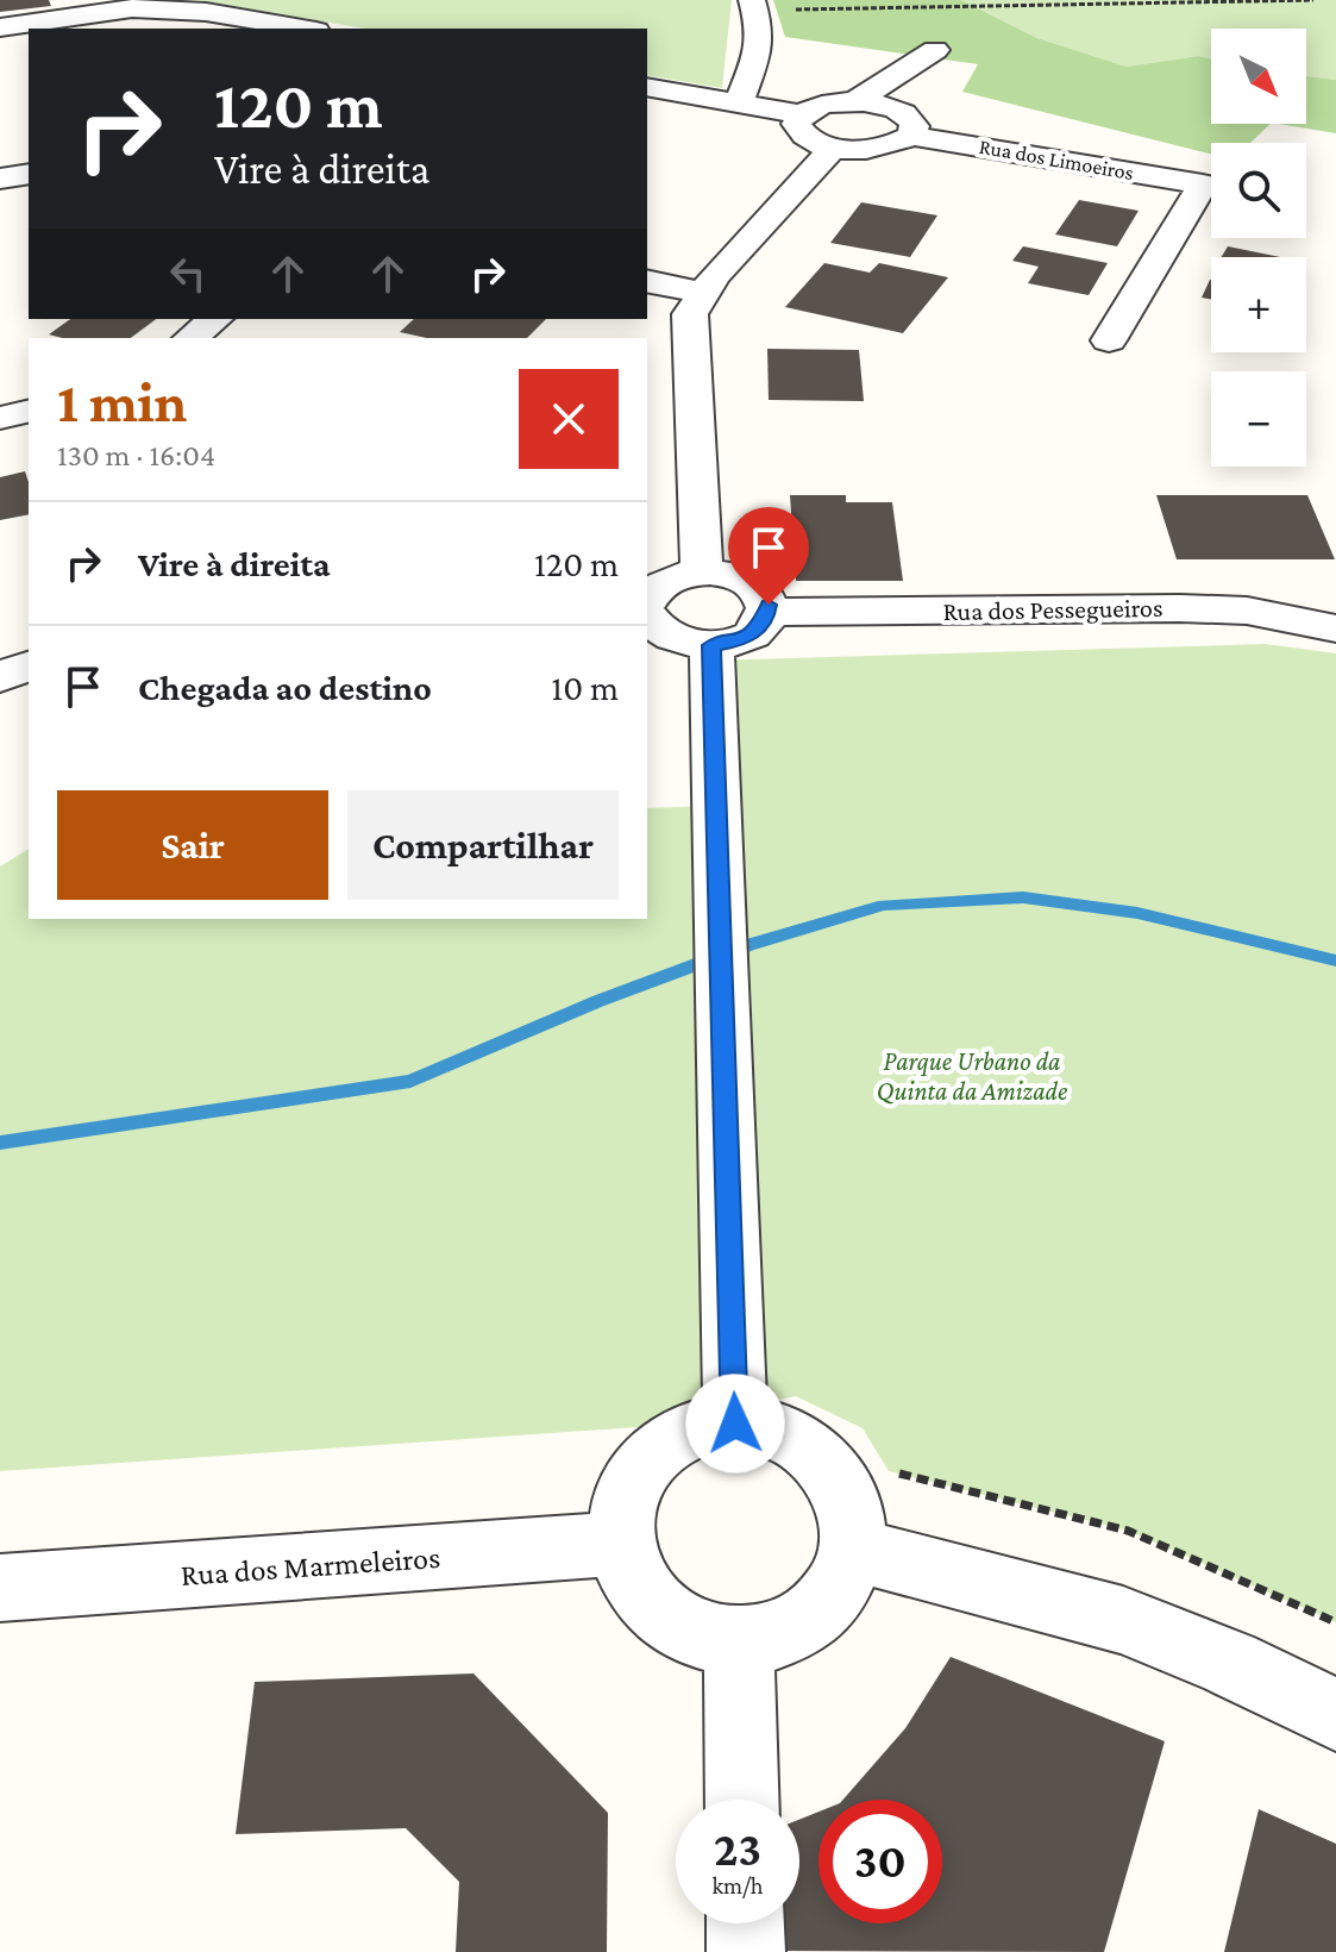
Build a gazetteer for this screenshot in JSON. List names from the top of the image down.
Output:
{
  "streets": {
    "street": ["Rua dos Limoeiros", "Rua dos Pessegueiros", "Rua dos Marmeleiros"]
  },
  "parks": ["Parque Urbano da Quinta da Amizade"],
  "north": "bottom right",
  "page": {
    "map_buttons": ["+", "−"],
    "turn": ["120 m", "Vire à direita"],
    "heading": ["1 min", "130 m · 16:04"],
    "list": [
      {
        "name": "Vire à direita",
        "value": "120 m"
      },
      {
        "name": "Chegada ao destino",
        "value": "10 m"
      }
    ],
    "buttons": ["Sair", "Compartilhar"],
    "speed": "23 km/h",
    "limit": "30"
  }
}
